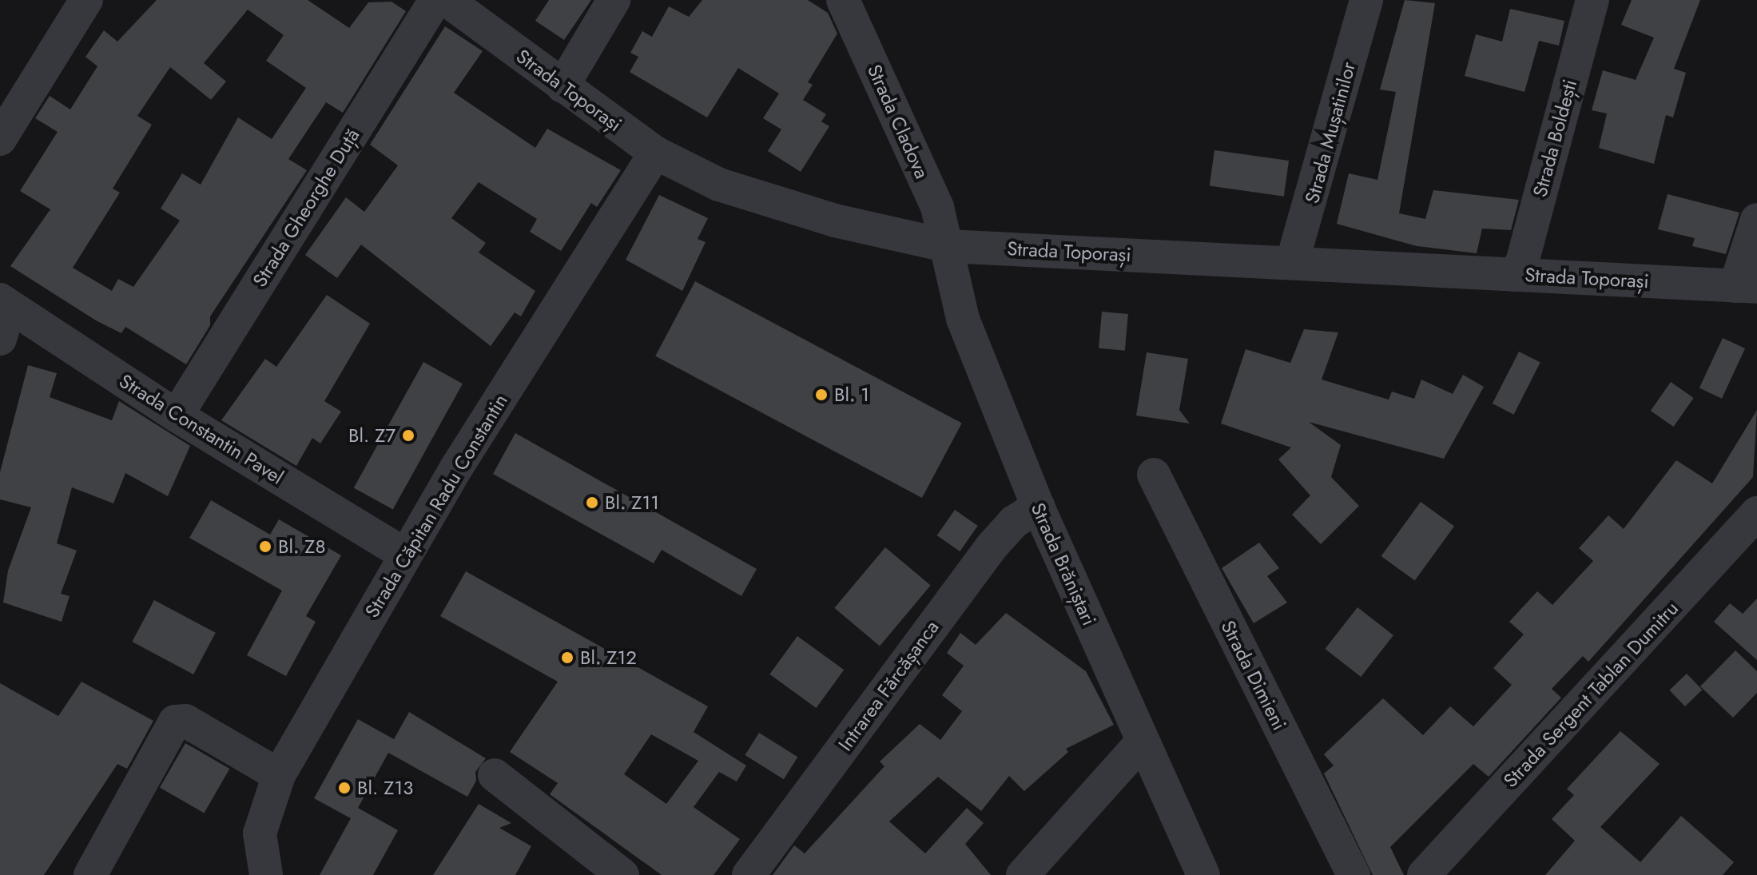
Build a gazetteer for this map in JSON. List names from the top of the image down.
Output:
{
  "streets": {
    "street": [
      "Strada Toporași",
      "Strada Cladova",
      "Strada Mușatinilor",
      "Strada Boldești",
      "Strada Gheorghe Duță",
      "Strada Constantin Pavel",
      "Strada Căpitan Radu Constantin",
      "Strada Brăniștari",
      "Strada Dimieni",
      "Intrarea Fărcășanca",
      "Strada Sergent Tablan Dumitru"
    ]
  },
  "crossings": [
    ["Strada Toporași", "Strada Cladova"],
    ["Strada Toporași", "Strada Mușatinilor"],
    ["Strada Toporași", "Strada Boldești"],
    ["Strada Toporași", "Strada Căpitan Radu Constantin"],
    ["Strada Toporași", "Strada Brăniștari"],
    ["Strada Cladova", "Strada Brăniștari"],
    ["Strada Gheorghe Duță", "Strada Constantin Pavel"],
    ["Strada Constantin Pavel", "Strada Căpitan Radu Constantin"],
    ["Strada Brăniștari", "Intrarea Fărcășanca"]
  ],
  "places": [
    "Bl. 1",
    "Bl. Z7",
    "Bl. Z11",
    "Bl. Z8",
    "Bl. Z12",
    "Bl. Z13"
  ]
}
